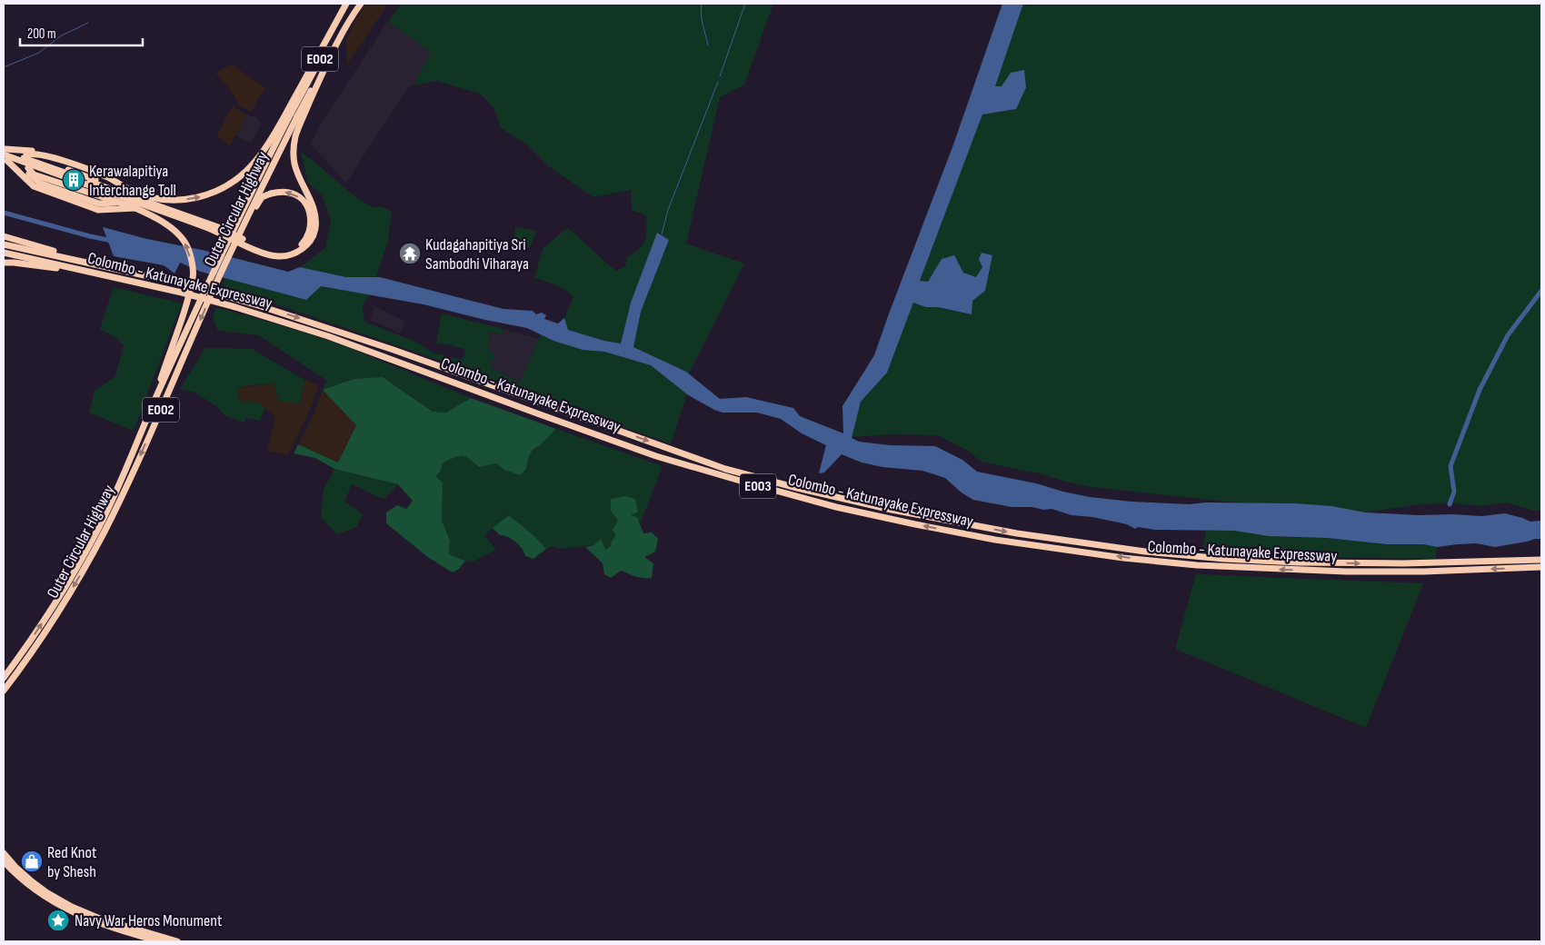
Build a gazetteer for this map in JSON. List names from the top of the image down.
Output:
{
  "streets": {
    "highway": [
      "E002",
      "Outer Circular Highway",
      "Colombo - Katunayake Expressway",
      "E003"
    ]
  },
  "places": {
    "building": ["Kerawalapitiya Interchange Toll"],
    "temple": ["Kudagahapitiya Sri Sambodhi Viharaya"],
    "shop": ["Red Knot by Shesh"],
    "place": ["Navy War Heros Monument"]
  },
  "scale_bar": "200 m"
}
